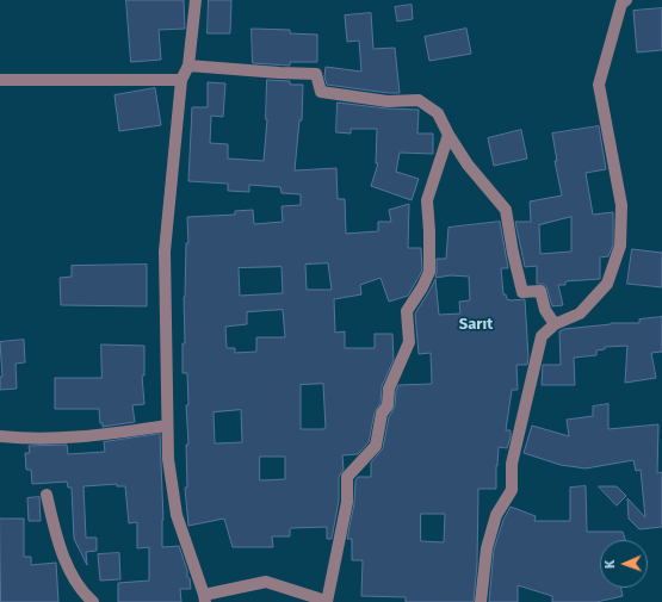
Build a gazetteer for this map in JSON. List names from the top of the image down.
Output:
{
  "districts": ["Sarıt"],
  "north": "left"
}
